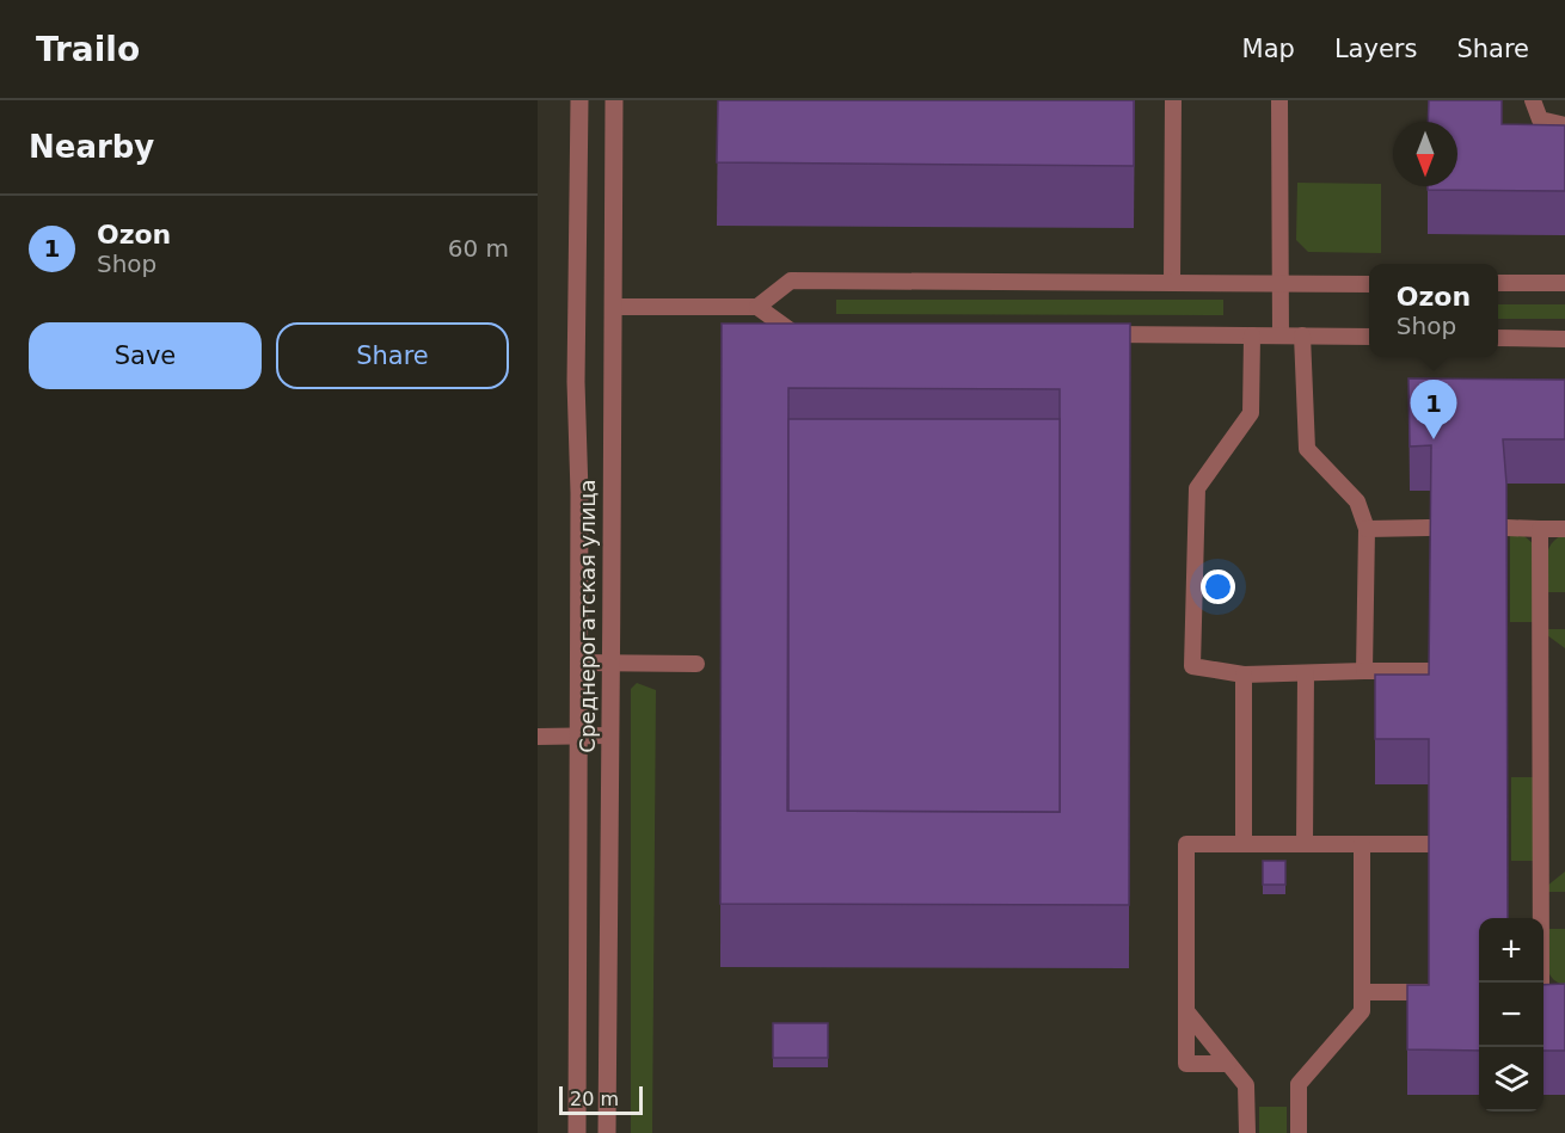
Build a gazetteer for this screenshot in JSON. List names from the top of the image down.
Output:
{
  "streets": {
    "street": ["Среднерогатская улица"]
  },
  "scale_bar": "20 m",
  "north": "bottom",
  "page": {
    "header": "Trailo",
    "nav": ["Map", "Layers", "Share"],
    "heading": "Nearby",
    "list": [
      {
        "mark": "1",
        "name": "Ozon",
        "note": "Shop",
        "value": "60 m"
      }
    ],
    "popup": ["Ozon", "Shop"],
    "buttons": ["Save", "Share"],
    "pins": "1",
    "map_buttons": ["+", "−"],
    "scale": "20 m"
  }
}
